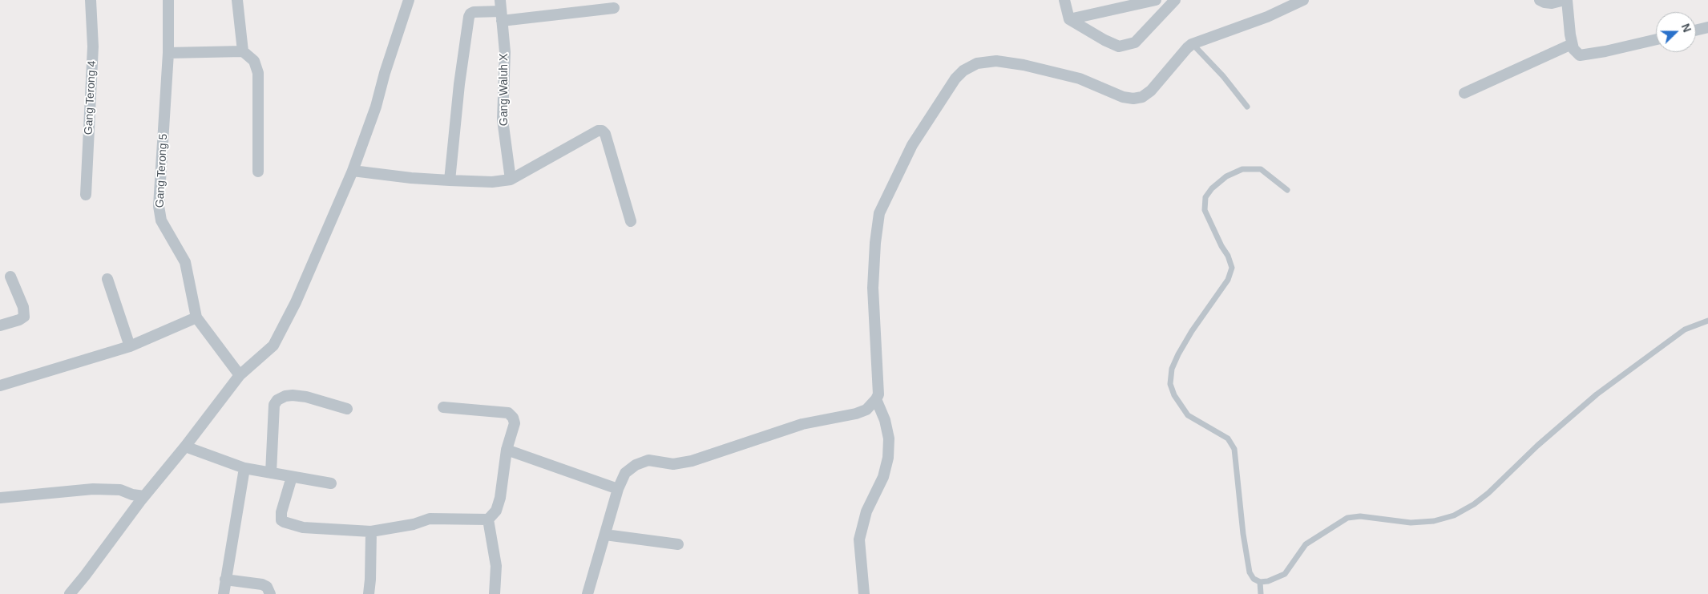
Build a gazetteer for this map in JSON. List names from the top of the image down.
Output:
{
  "streets": {
    "street": ["Gang Waluh X", "Gang Terong 4", "Gang Terong 5"]
  },
  "north": "right"
}
